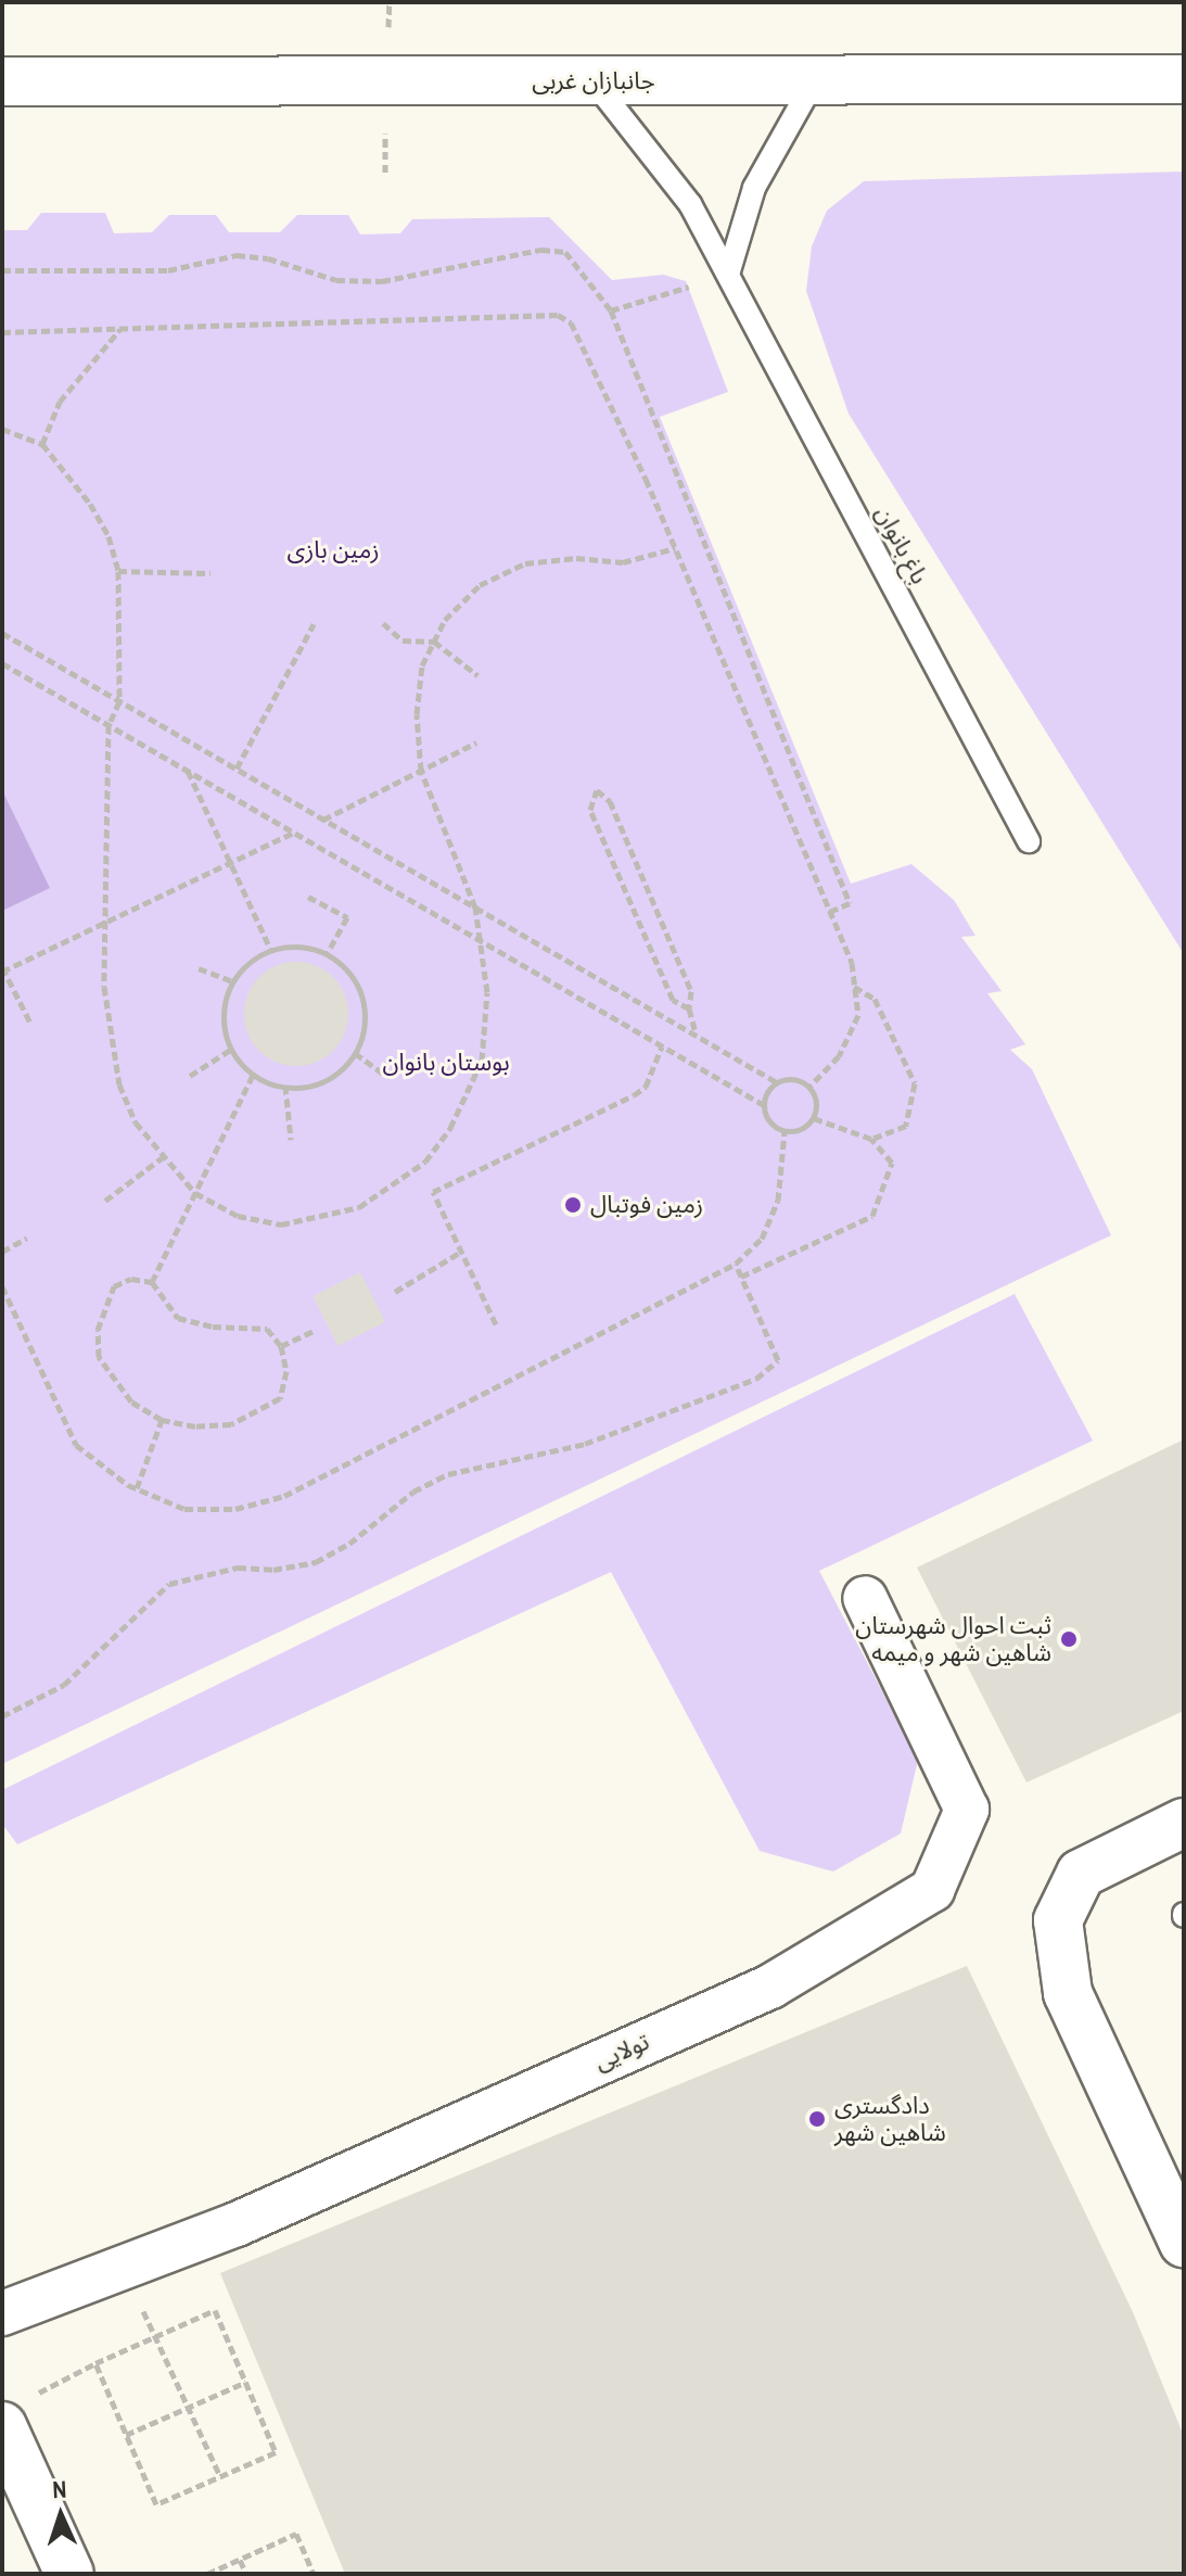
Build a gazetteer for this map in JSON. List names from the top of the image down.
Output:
{
  "streets": {
    "main road": ["جانبازان غربی"],
    "street": ["تولایی"],
    "lane": ["باغ بانوان"]
  },
  "crossings": [
    ["جانبازان غربی", "باغ بانوان"]
  ],
  "parks": ["زمین بازی", "بوستان بانوان"],
  "places": ["زمین فوتبال", "ثبت احوال شهرستان شاهین شهر و میمه", "دادگستری شاهین شهر"],
  "north": "top"
}
